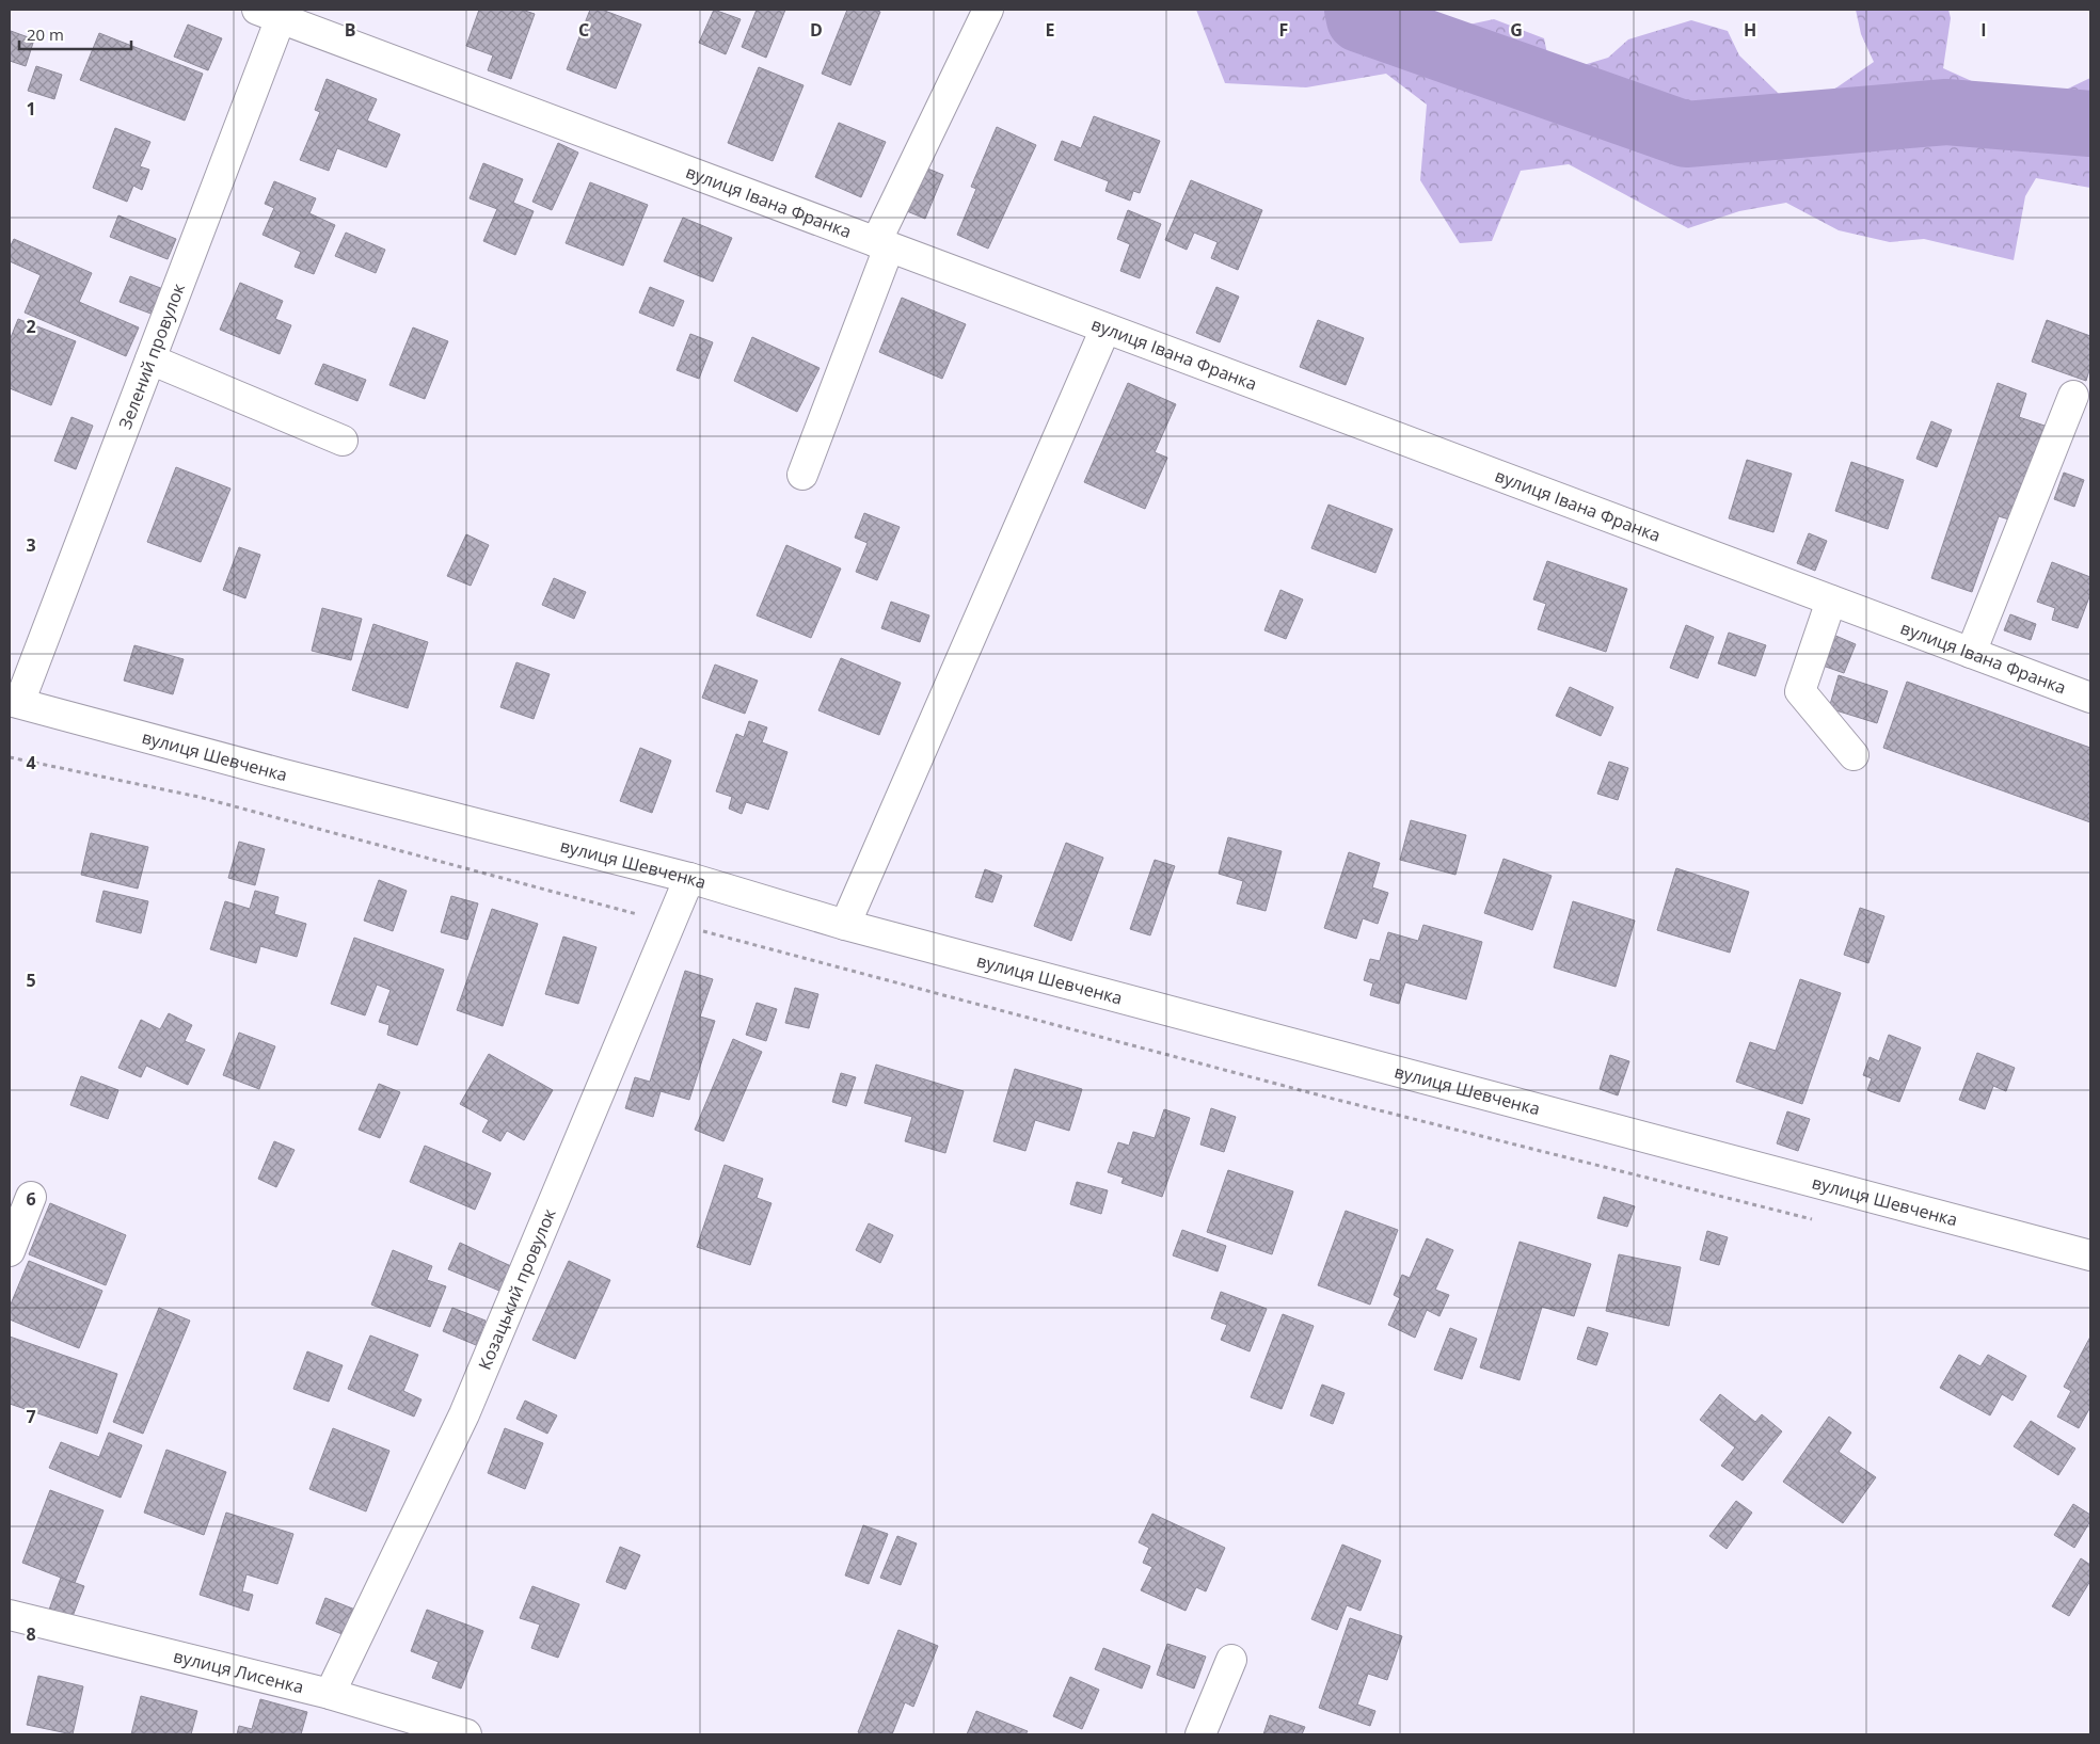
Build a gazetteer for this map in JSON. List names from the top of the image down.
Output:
{
  "streets": {
    "street": [
      "вулиця Івана Франка",
      "Зелений провулок",
      "вулиця Шевченка",
      "Козацький провулок",
      "вулиця Лисенка"
    ]
  },
  "crossings": [
    ["вулиця Івана Франка", "Зелений провулок"],
    ["Зелений провулок", "вулиця Шевченка"],
    ["вулиця Шевченка", "Козацький провулок"],
    ["Козацький провулок", "вулиця Лисенка"]
  ],
  "scale_bar": "20 m",
  "grid": {
    "columns": [
      "B",
      "C",
      "D",
      "E",
      "F",
      "G",
      "H",
      "I"
    ],
    "rows": [
      "1",
      "2",
      "3",
      "4",
      "5",
      "6",
      "7",
      "8"
    ]
  }
}
